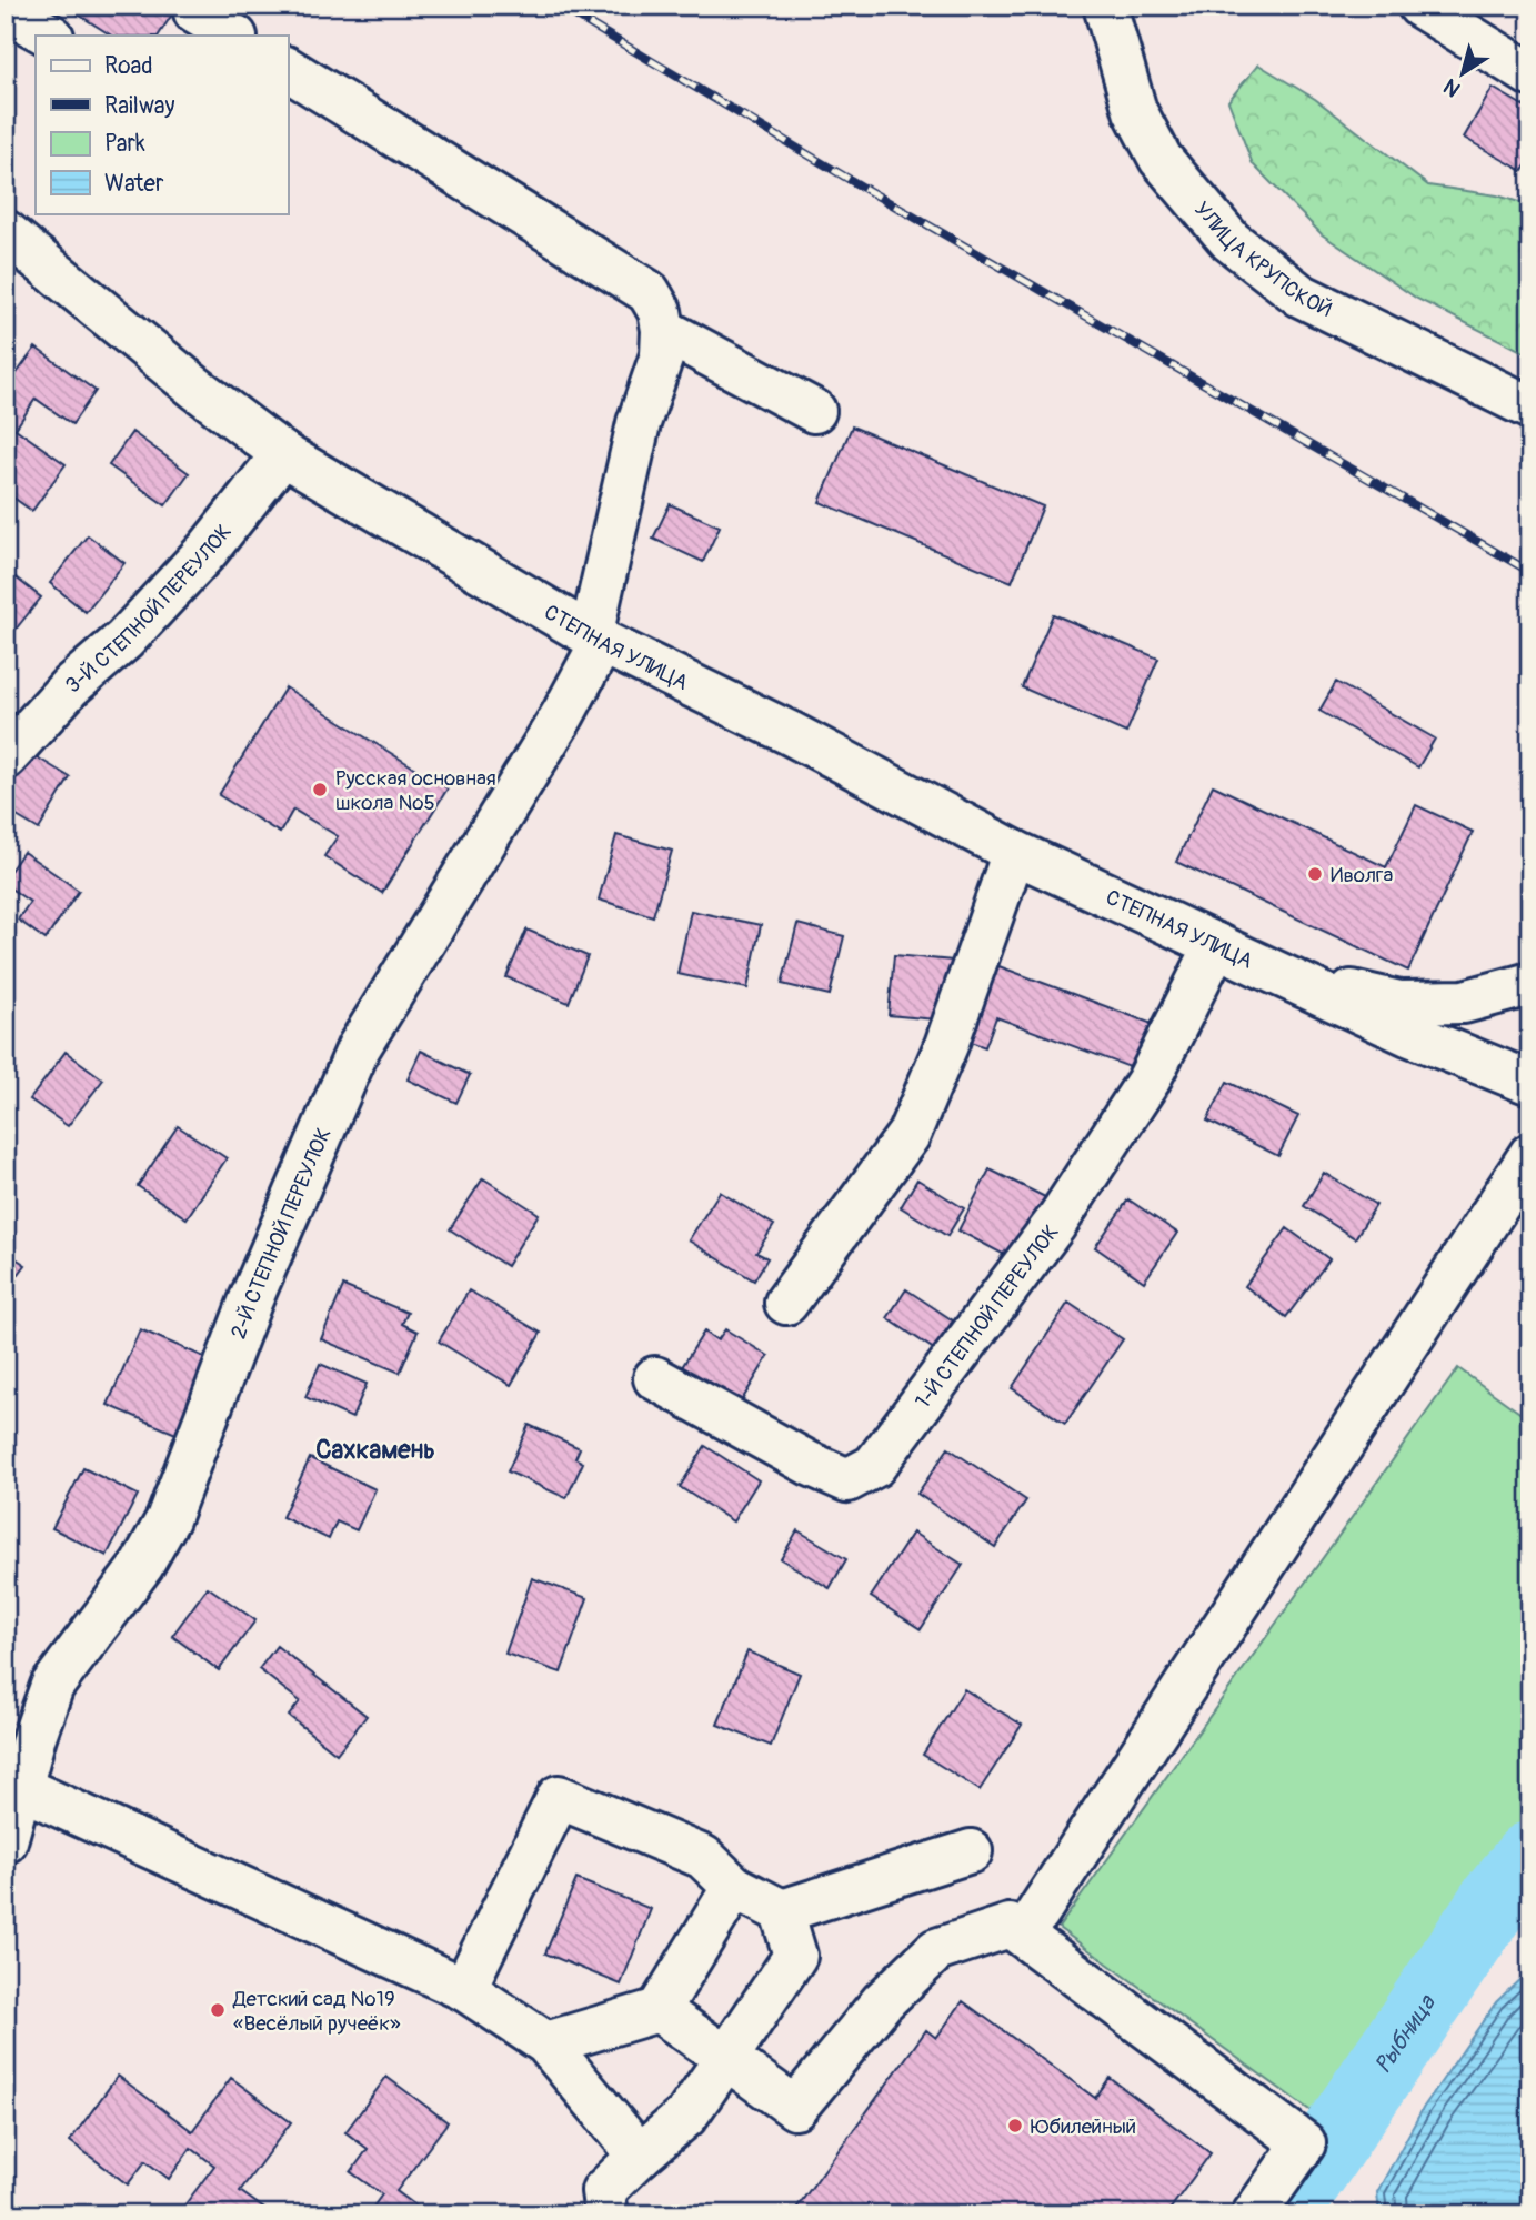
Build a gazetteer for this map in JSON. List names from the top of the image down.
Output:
{
  "streets": {
    "street": [
      "УЛИЦА КРУПСКОЙ",
      "3-Й СТЕПНОЙ ПЕРЕУЛОК",
      "СТЕПНАЯ УЛИЦА",
      "2-Й СТЕПНОЙ ПЕРЕУЛОК",
      "1-Й СТЕПНОЙ ПЕРЕУЛОК"
    ]
  },
  "crossings": [
    ["3-Й СТЕПНОЙ ПЕРЕУЛОК", "СТЕПНАЯ УЛИЦА"],
    ["СТЕПНАЯ УЛИЦА", "2-Й СТЕПНОЙ ПЕРЕУЛОК"],
    ["СТЕПНАЯ УЛИЦА", "1-Й СТЕПНОЙ ПЕРЕУЛОК"]
  ],
  "districts": ["Сахкамень"],
  "water": ["Рыбница"],
  "places": [
    "Русская основная школа №5",
    "Иволга",
    "Детский сад №19 «Весёлый ручеёк»",
    "Юбилейный"
  ],
  "legend": [
    "Road",
    "Railway",
    "Park",
    "Water"
  ],
  "north": "bottom left"
}
